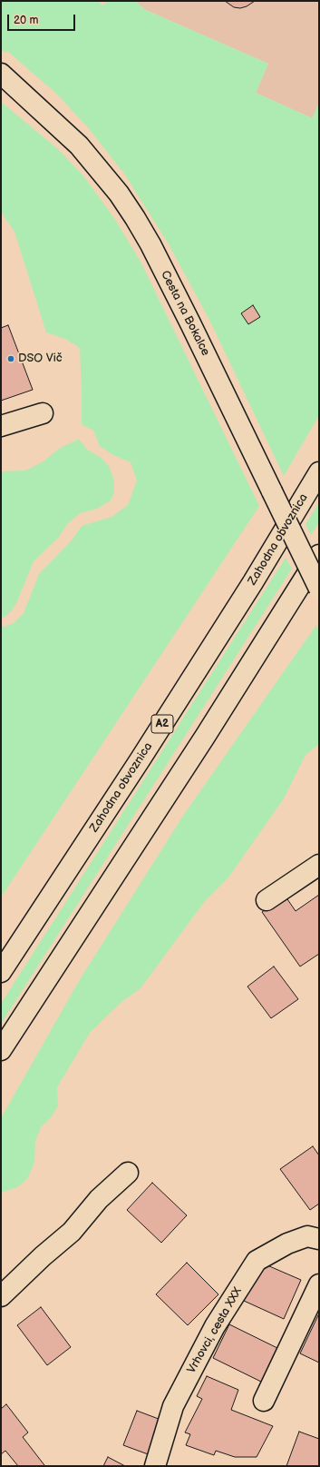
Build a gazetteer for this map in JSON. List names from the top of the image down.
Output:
{
  "streets": {
    "main road": [
      "Cesta na Bokalce",
      "Zahodna obvoznica",
      "A2",
      "Vrhovci, cesta XXX"
    ]
  },
  "places": ["DSO Vič"],
  "scale_bar": "20 m"
}
